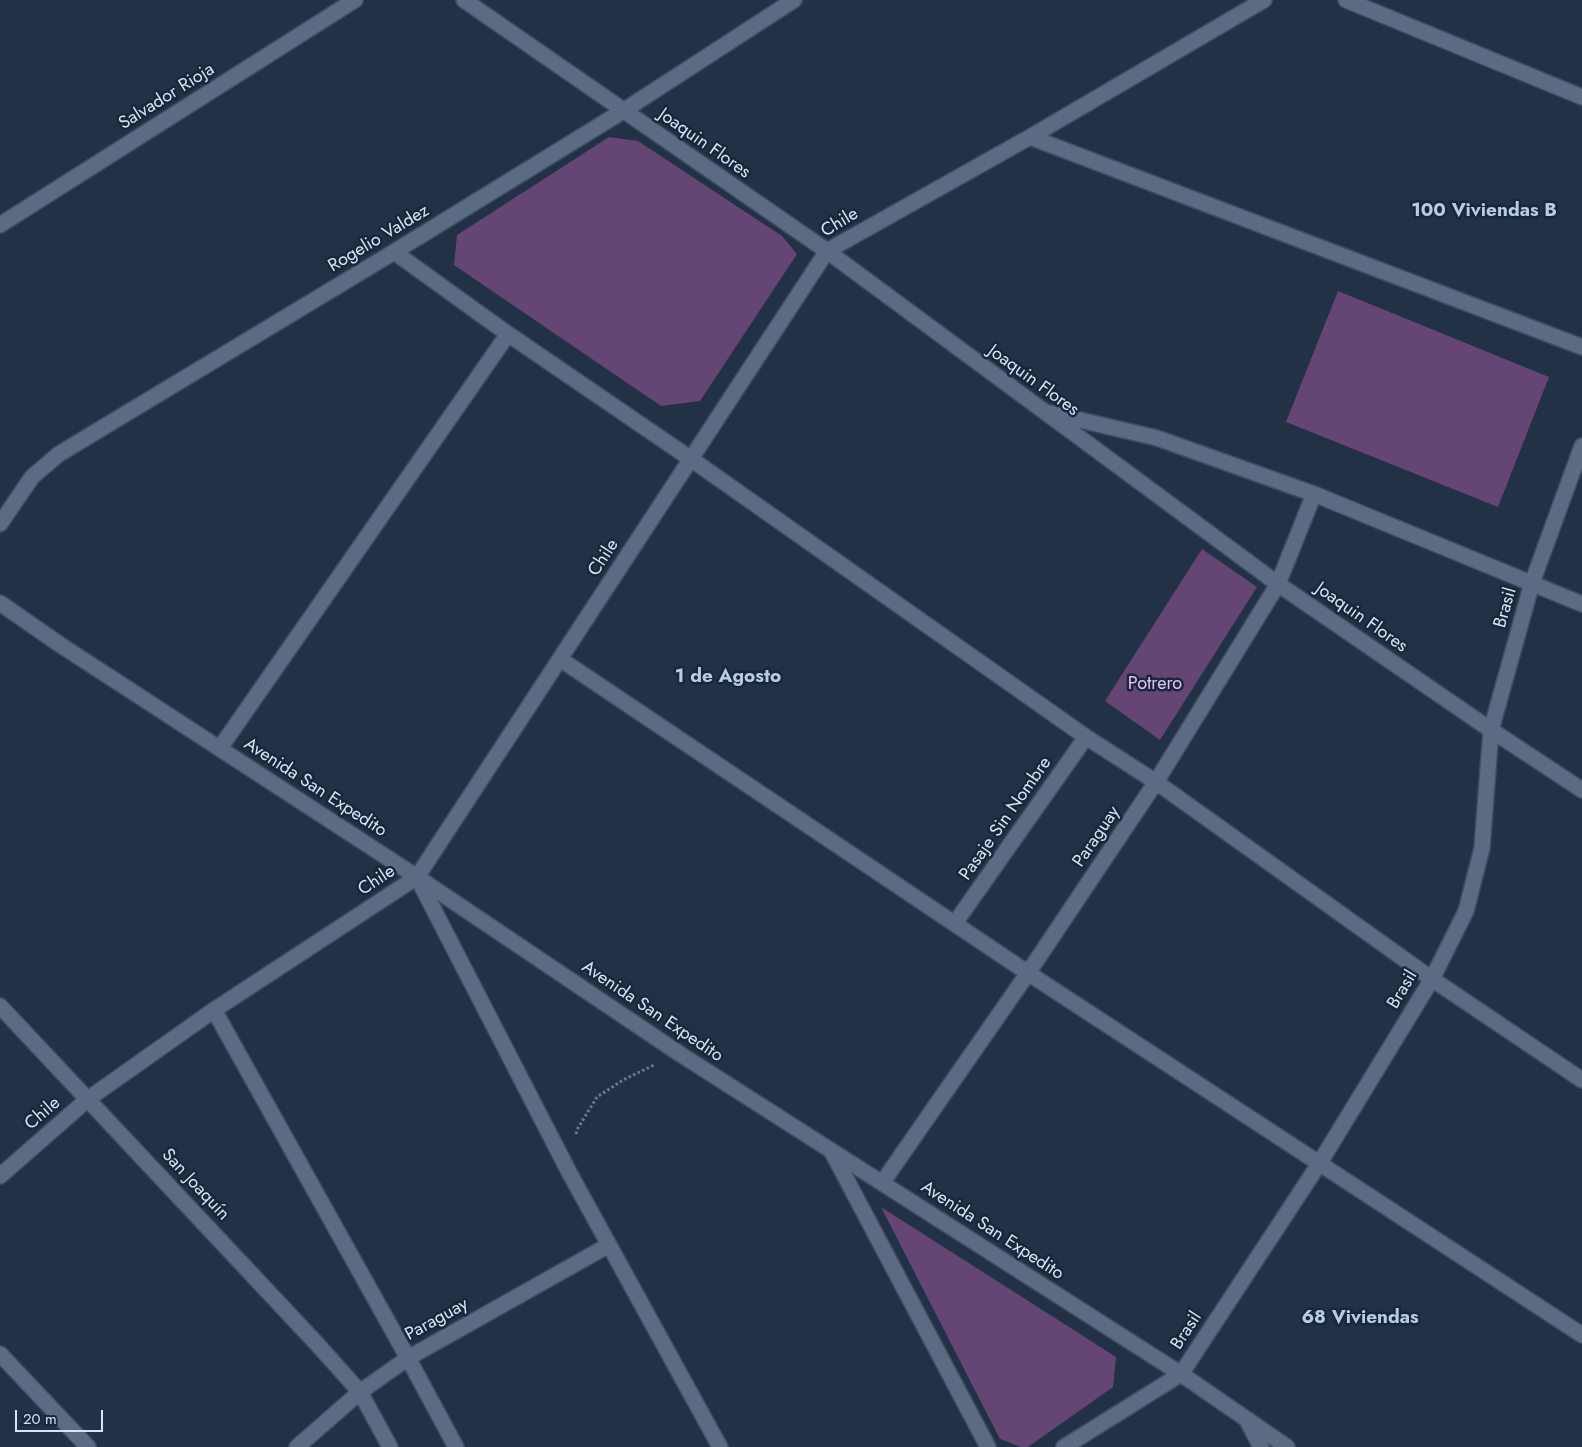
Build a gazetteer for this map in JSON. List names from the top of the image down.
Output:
{
  "streets": {
    "street": [
      "Salvador Rioja",
      "Joaquin Flores",
      "Chile",
      "Rogelio Valdez",
      "Brasil",
      "Avenida San Expedito",
      "Pasaje Sin Nombre",
      "Paraguay",
      "San Joaquín"
    ]
  },
  "crossings": [
    ["Joaquin Flores", "Chile"],
    ["Joaquin Flores", "Rogelio Valdez"],
    ["Joaquin Flores", "Brasil"],
    ["Joaquin Flores", "Paraguay"],
    ["Chile", "Avenida San Expedito"],
    ["Chile", "San Joaquín"],
    ["Brasil", "Avenida San Expedito"],
    ["Avenida San Expedito", "Paraguay"],
    ["Paraguay", "San Joaquín"]
  ],
  "districts": ["100 Viviendas B", "1 de Agosto", "68 Viviendas"],
  "parks": ["Potrero"],
  "scale_bar": "20 m"
}
